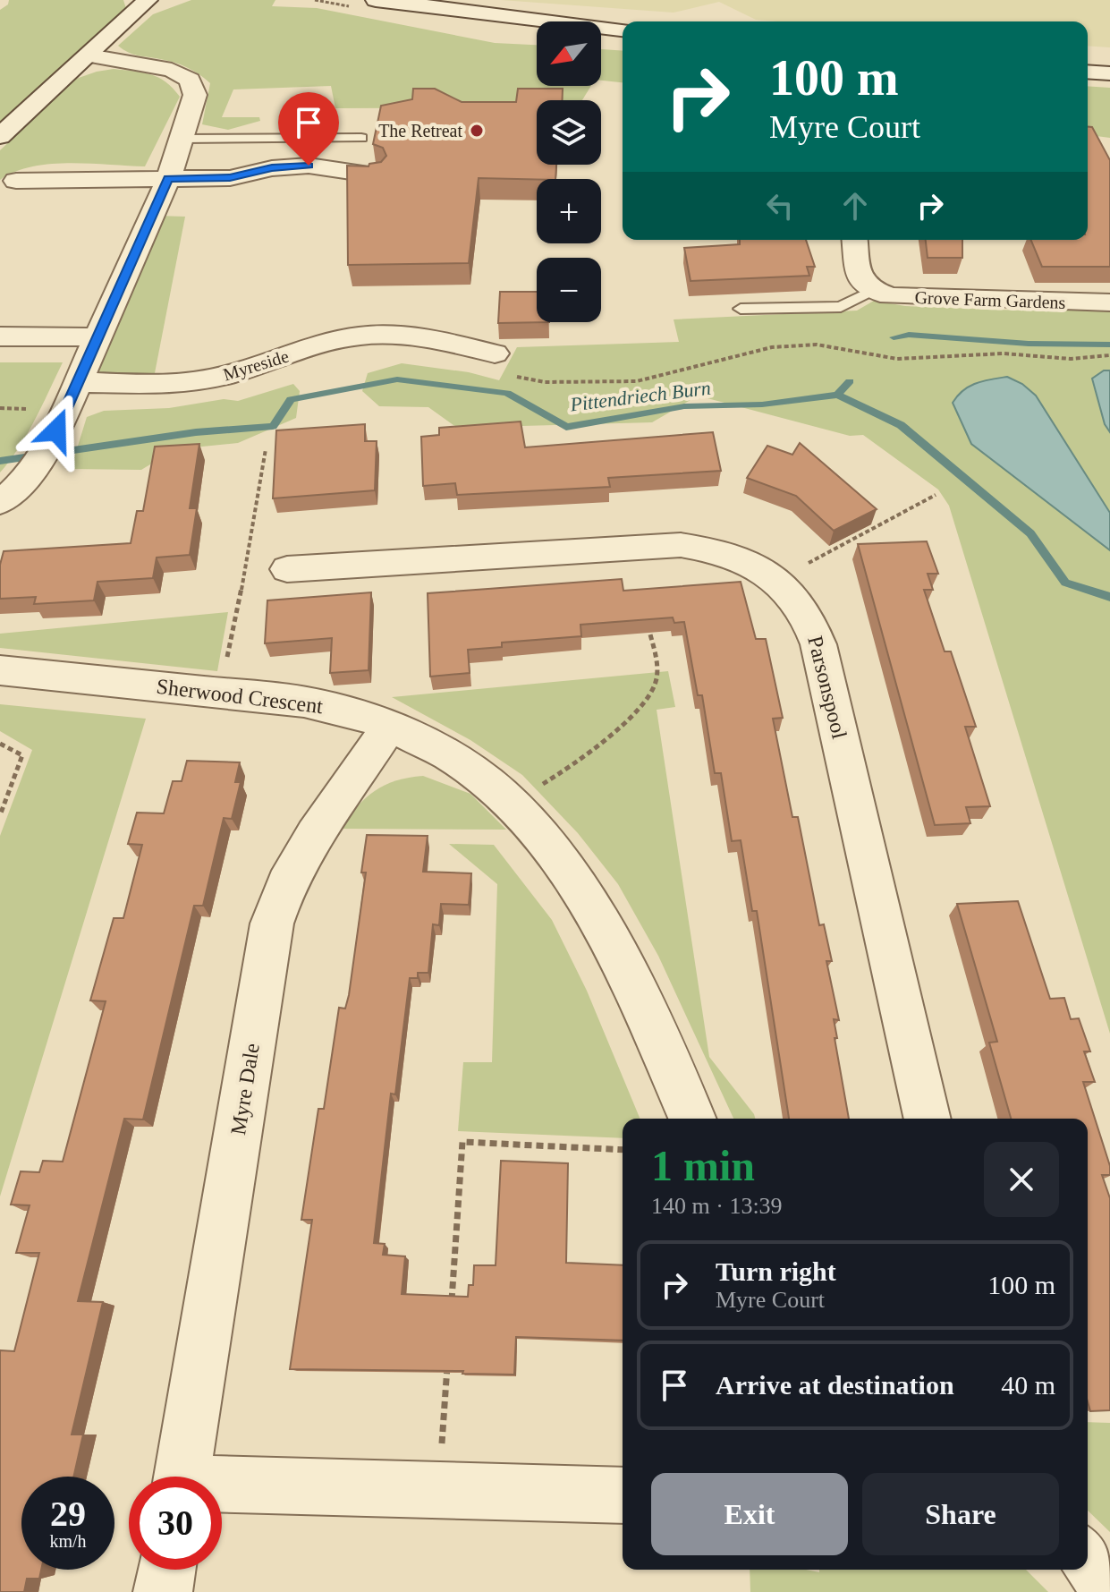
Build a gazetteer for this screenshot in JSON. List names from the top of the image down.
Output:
{
  "streets": {
    "street": [
      "Grove Farm Gardens",
      "Myreside",
      "Parsonspool",
      "Sherwood Crescent",
      "Myre Dale"
    ]
  },
  "crossings": [
    ["Sherwood Crescent", "Myre Dale"]
  ],
  "water": ["Pittendriech Burn"],
  "places": ["The Retreat"],
  "north": "bottom left",
  "page": {
    "map_buttons": ["+", "−"],
    "turn": ["100 m", "Myre Court"],
    "heading": ["1 min", "140 m · 13:39"],
    "list": [
      {
        "name": "Turn right",
        "note": "Myre Court",
        "value": "100 m"
      },
      {
        "name": "Arrive at destination",
        "value": "40 m"
      }
    ],
    "buttons": ["Exit", "Share"],
    "speed": "29 km/h",
    "limit": "30"
  }
}
